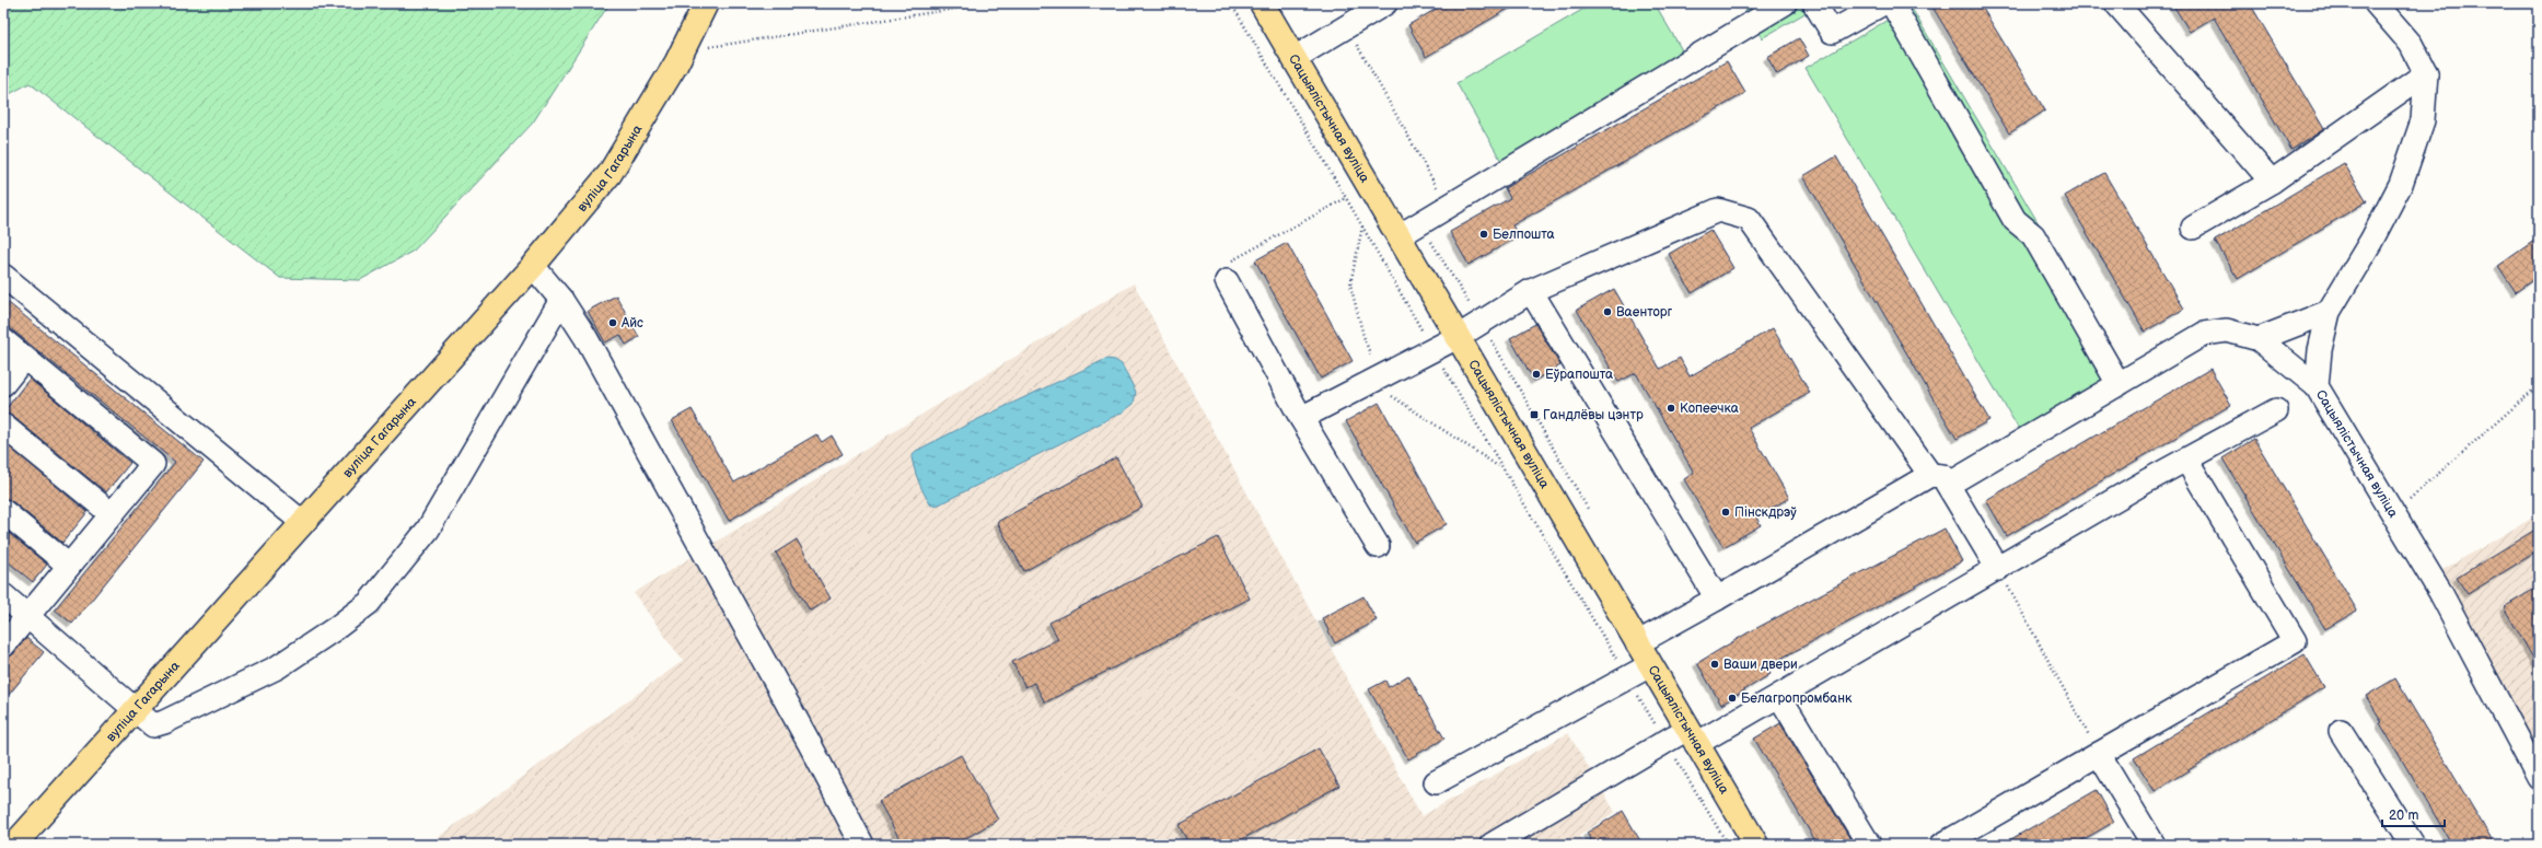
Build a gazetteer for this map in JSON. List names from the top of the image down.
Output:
{
  "streets": {
    "main road": ["Сацыялістычная вуліца", "вуліца Гагарына"]
  },
  "places": {
    "other": [
      "Белпошта",
      "Ваенторг",
      "Айс",
      "Еўрапошта",
      "Копеечка",
      "Пінскдрэў",
      "Ваши двери",
      "Белагропромбанк"
    ],
    "transit": ["Гандлёвы цэнтр"]
  },
  "scale_bar": "20 m"
}
